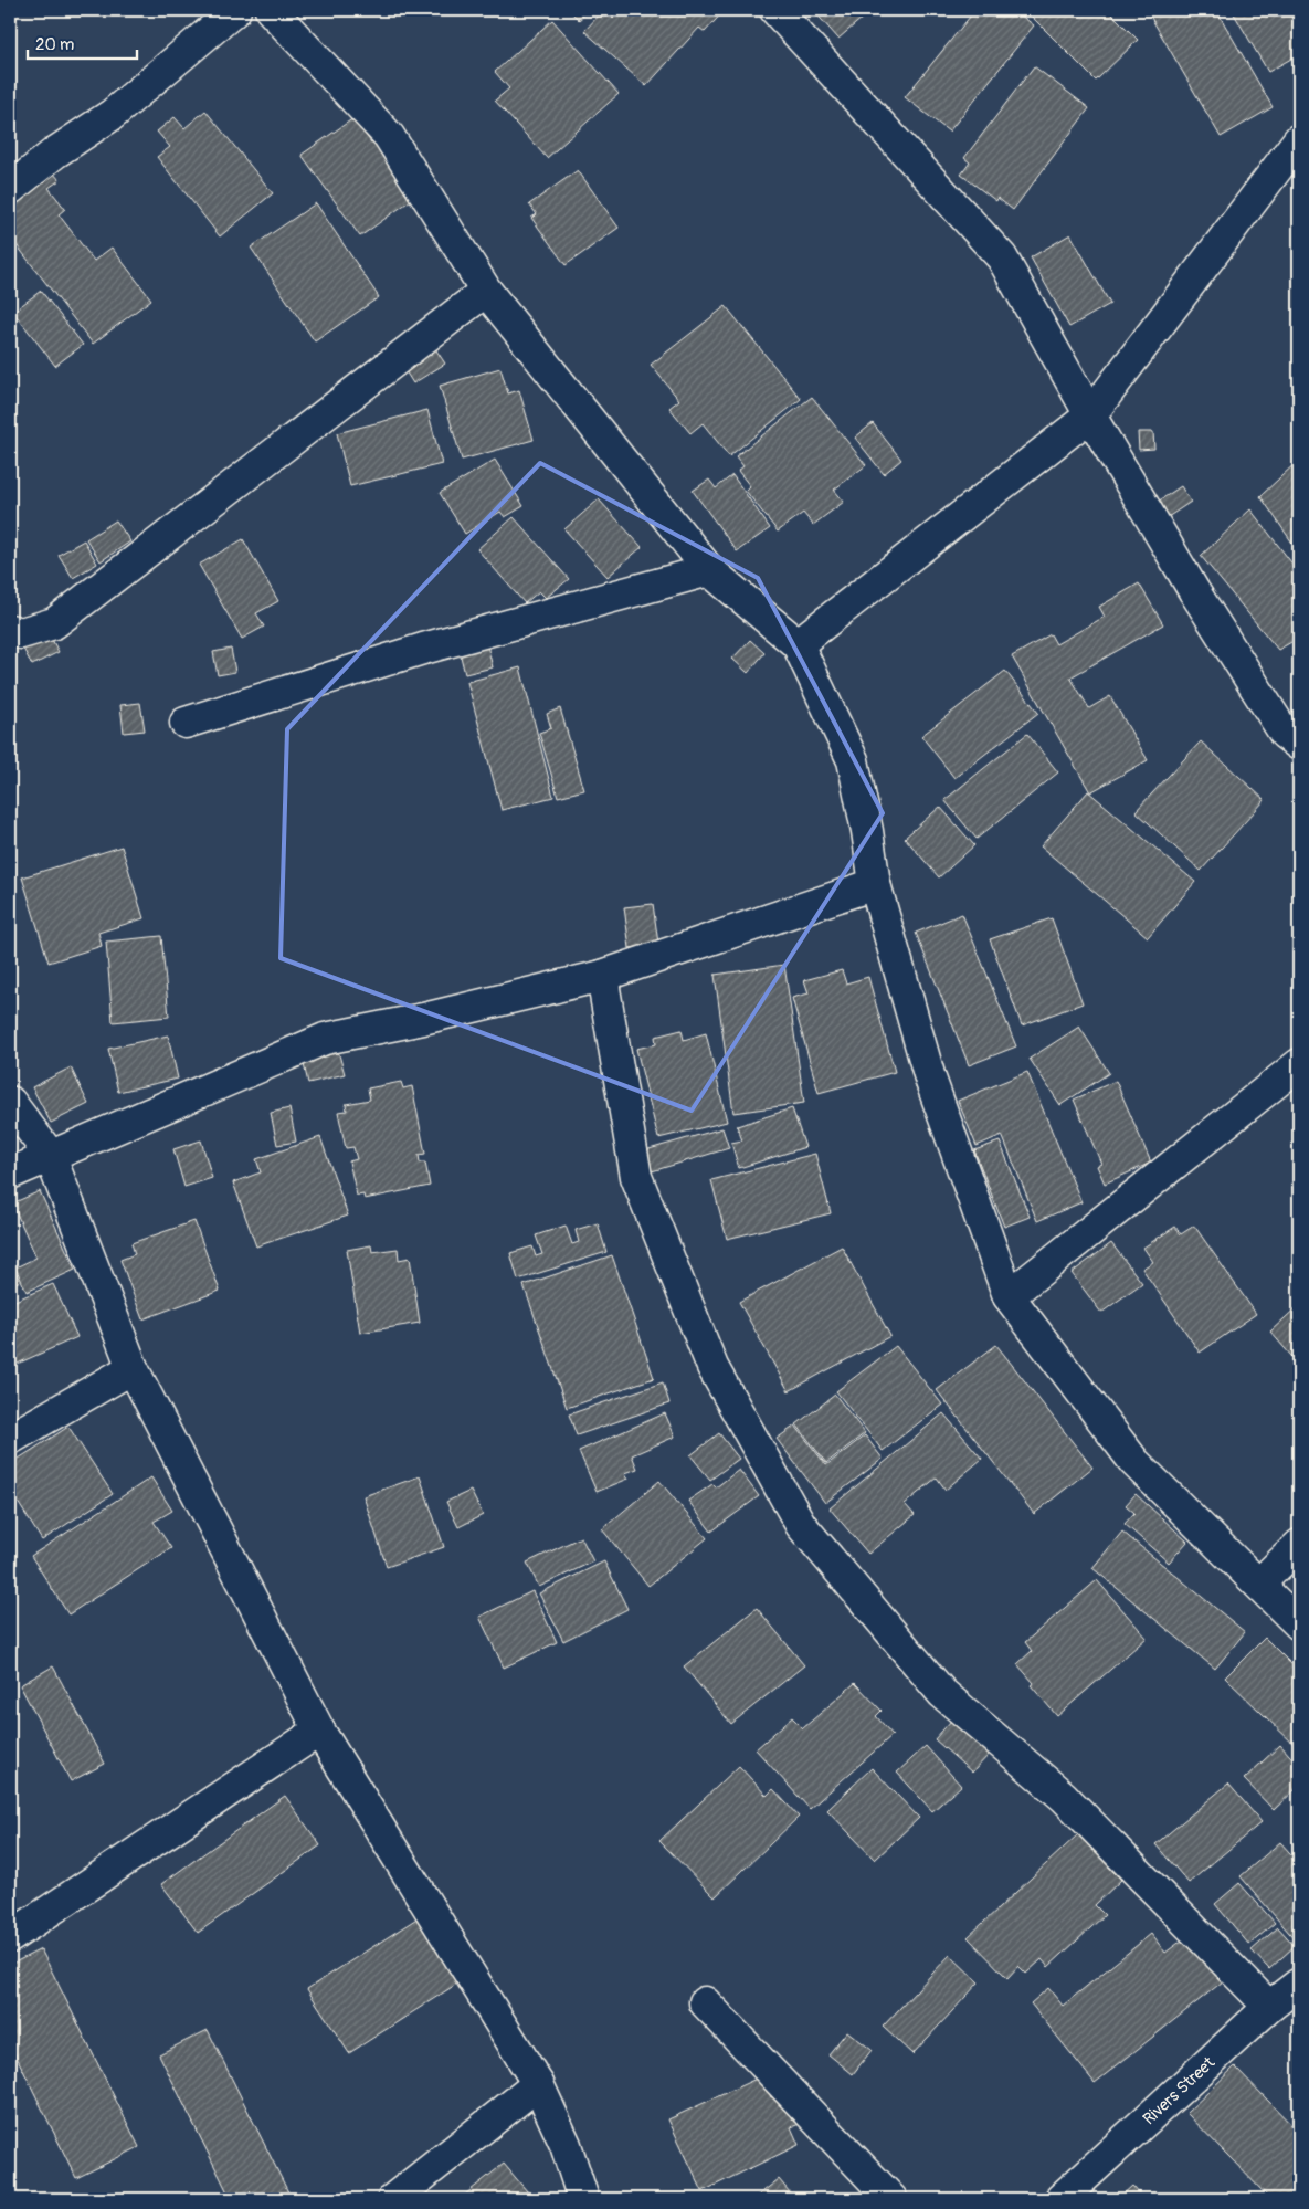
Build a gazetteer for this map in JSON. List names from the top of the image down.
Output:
{
  "streets": {
    "street": ["Rivers Street"]
  },
  "scale_bar": "20 m"
}
